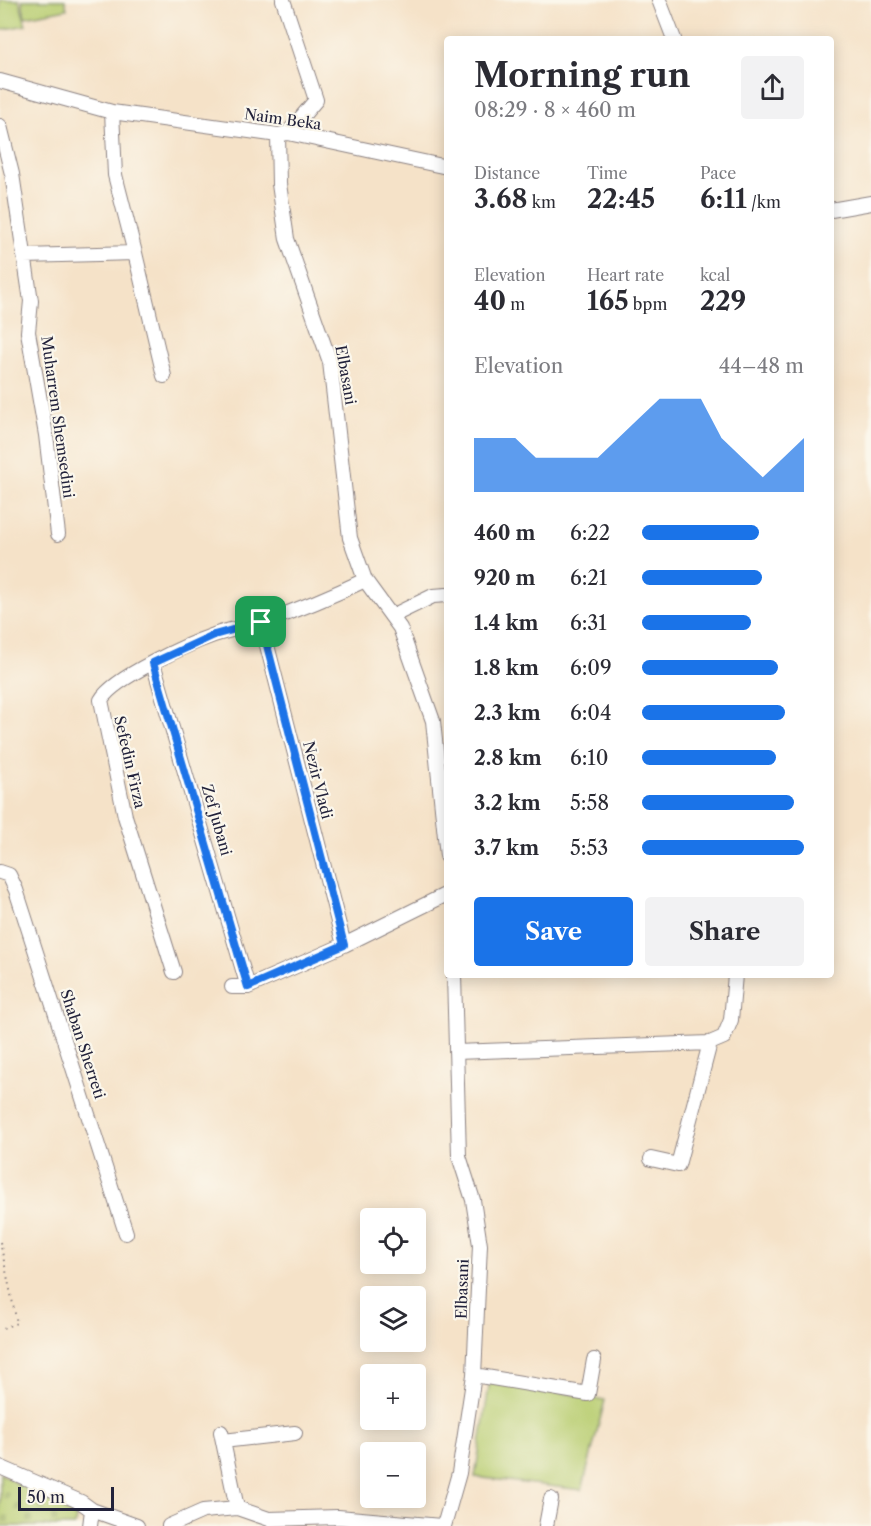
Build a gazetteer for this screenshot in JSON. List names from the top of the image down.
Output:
{
  "streets": {
    "street": [
      "Naim Beka",
      "Elbasani",
      "Muharrem Shemsedini",
      "Sefedin Firza",
      "Nezir Vladi",
      "Zef Jubani",
      "Shaban Sherreti"
    ]
  },
  "crossings": [
    ["Naim Beka", "Elbasani"],
    ["Elbasani", "Sefedin Firza"],
    ["Sefedin Firza", "Nezir Vladi"],
    ["Sefedin Firza", "Zef Jubani"]
  ],
  "scale_bar": "50 m",
  "page": {
    "heading": ["Morning run", "08:29 · 8 × 460 m"],
    "stats": [
      ["Distance", "3.68 km"],
      ["Time", "22:45"],
      ["Pace", "6:11 /km"],
      ["Elevation", "40 m"],
      ["Heart rate", "165 bpm"],
      ["kcal", "229"]
    ],
    "chart": ["Elevation", "44–48 m"],
    "list": [
      {
        "name": "460 m",
        "note": "6:22"
      },
      {
        "name": "920 m",
        "note": "6:21"
      },
      {
        "name": "1.4 km",
        "note": "6:31"
      },
      {
        "name": "1.8 km",
        "note": "6:09"
      },
      {
        "name": "2.3 km",
        "note": "6:04"
      },
      {
        "name": "2.8 km",
        "note": "6:10"
      },
      {
        "name": "3.2 km",
        "note": "5:58"
      },
      {
        "name": "3.7 km",
        "note": "5:53"
      }
    ],
    "buttons": ["Save", "Share"],
    "map_buttons": ["+", "−"],
    "scale": "50 m"
  }
}
